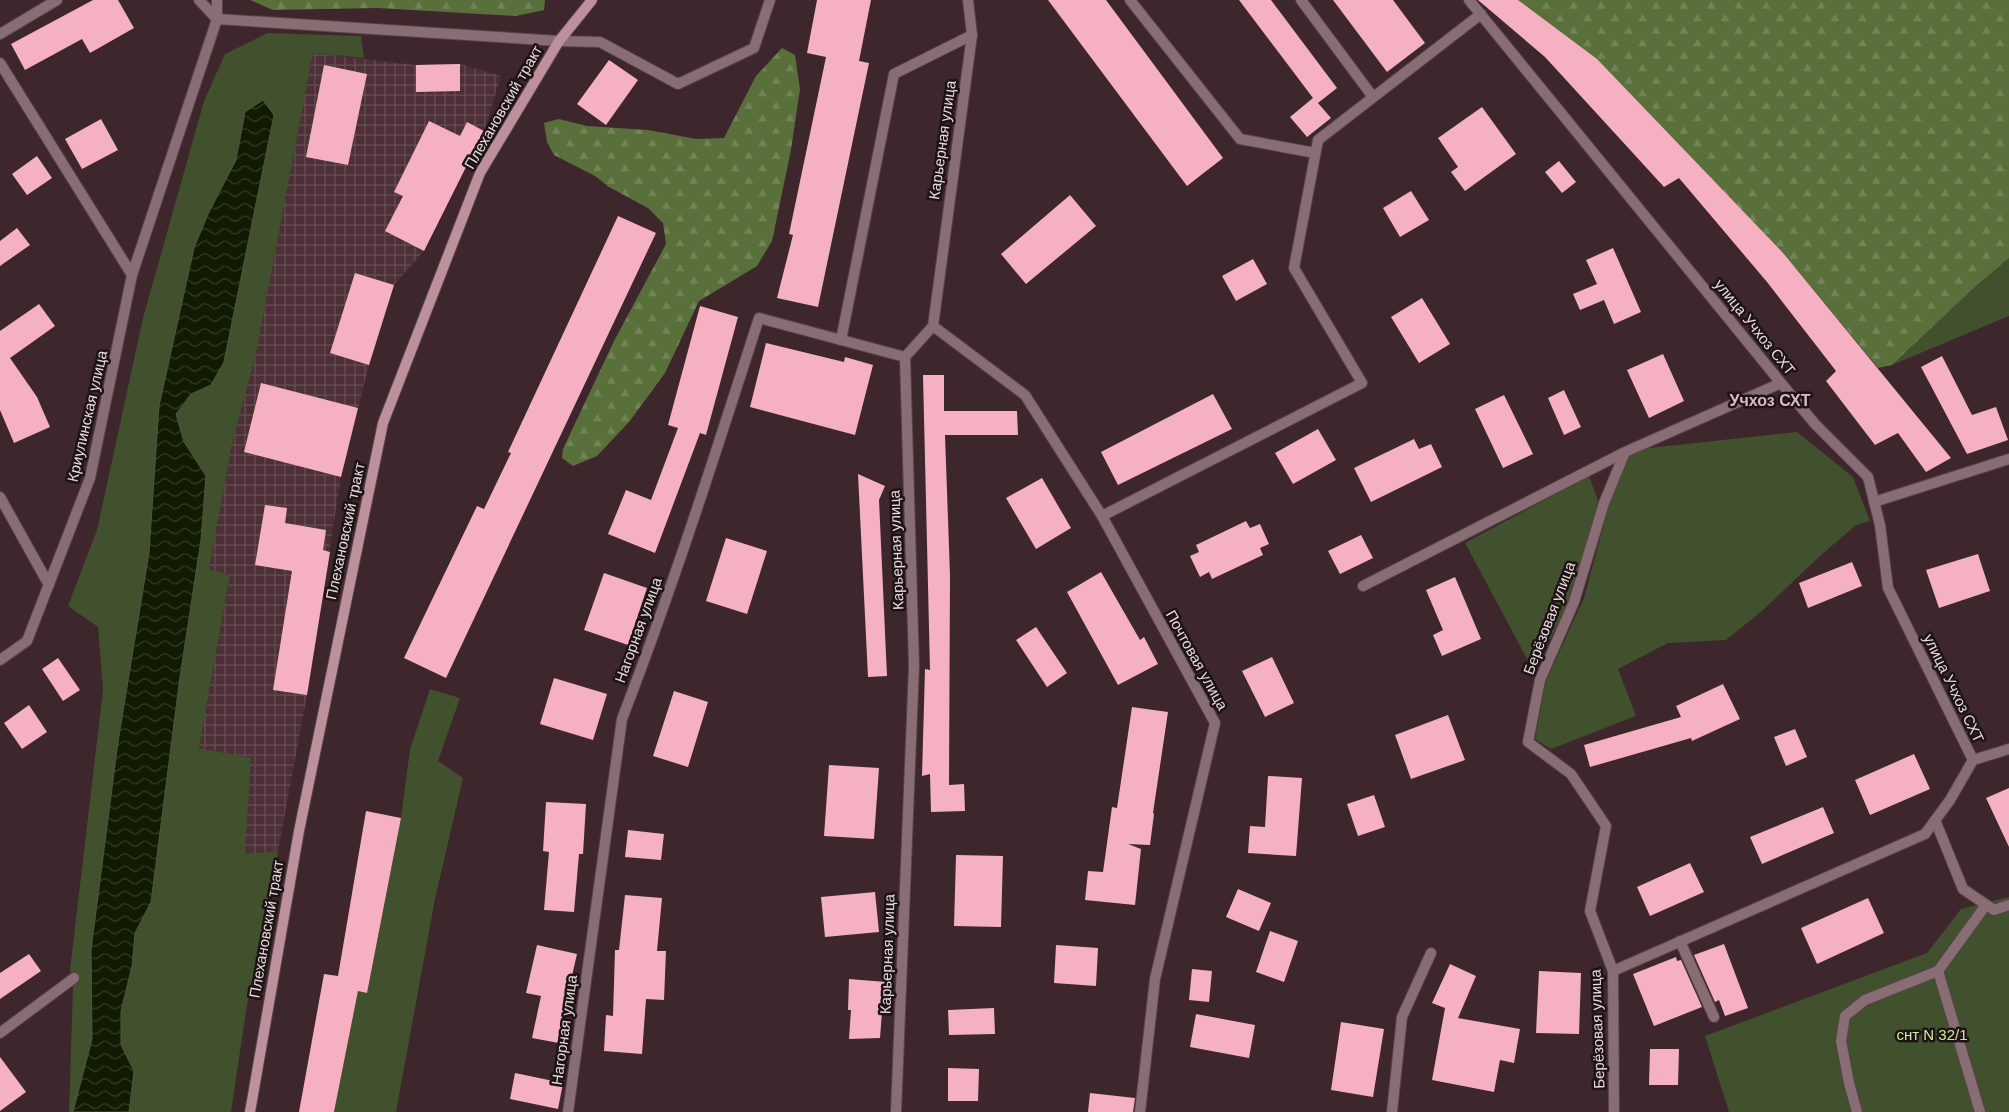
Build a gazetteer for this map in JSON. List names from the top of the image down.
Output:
{
  "streets": {
    "street": [
      "Плехановский тракт",
      "Карьерная улица",
      "улица Учхоз СХТ",
      "Криулинская улица",
      "Берёзовая улица",
      "Нагорная улица",
      "Почтовая улица"
    ]
  },
  "crossings": [
    ["Карьерная улица", "Нагорная улица"],
    ["Карьерная улица", "Почтовая улица"],
    ["улица Учхоз СХТ", "Берёзовая улица"]
  ],
  "districts": ["Учхоз СХТ"],
  "parks": ["снт N 32/1"]
}
